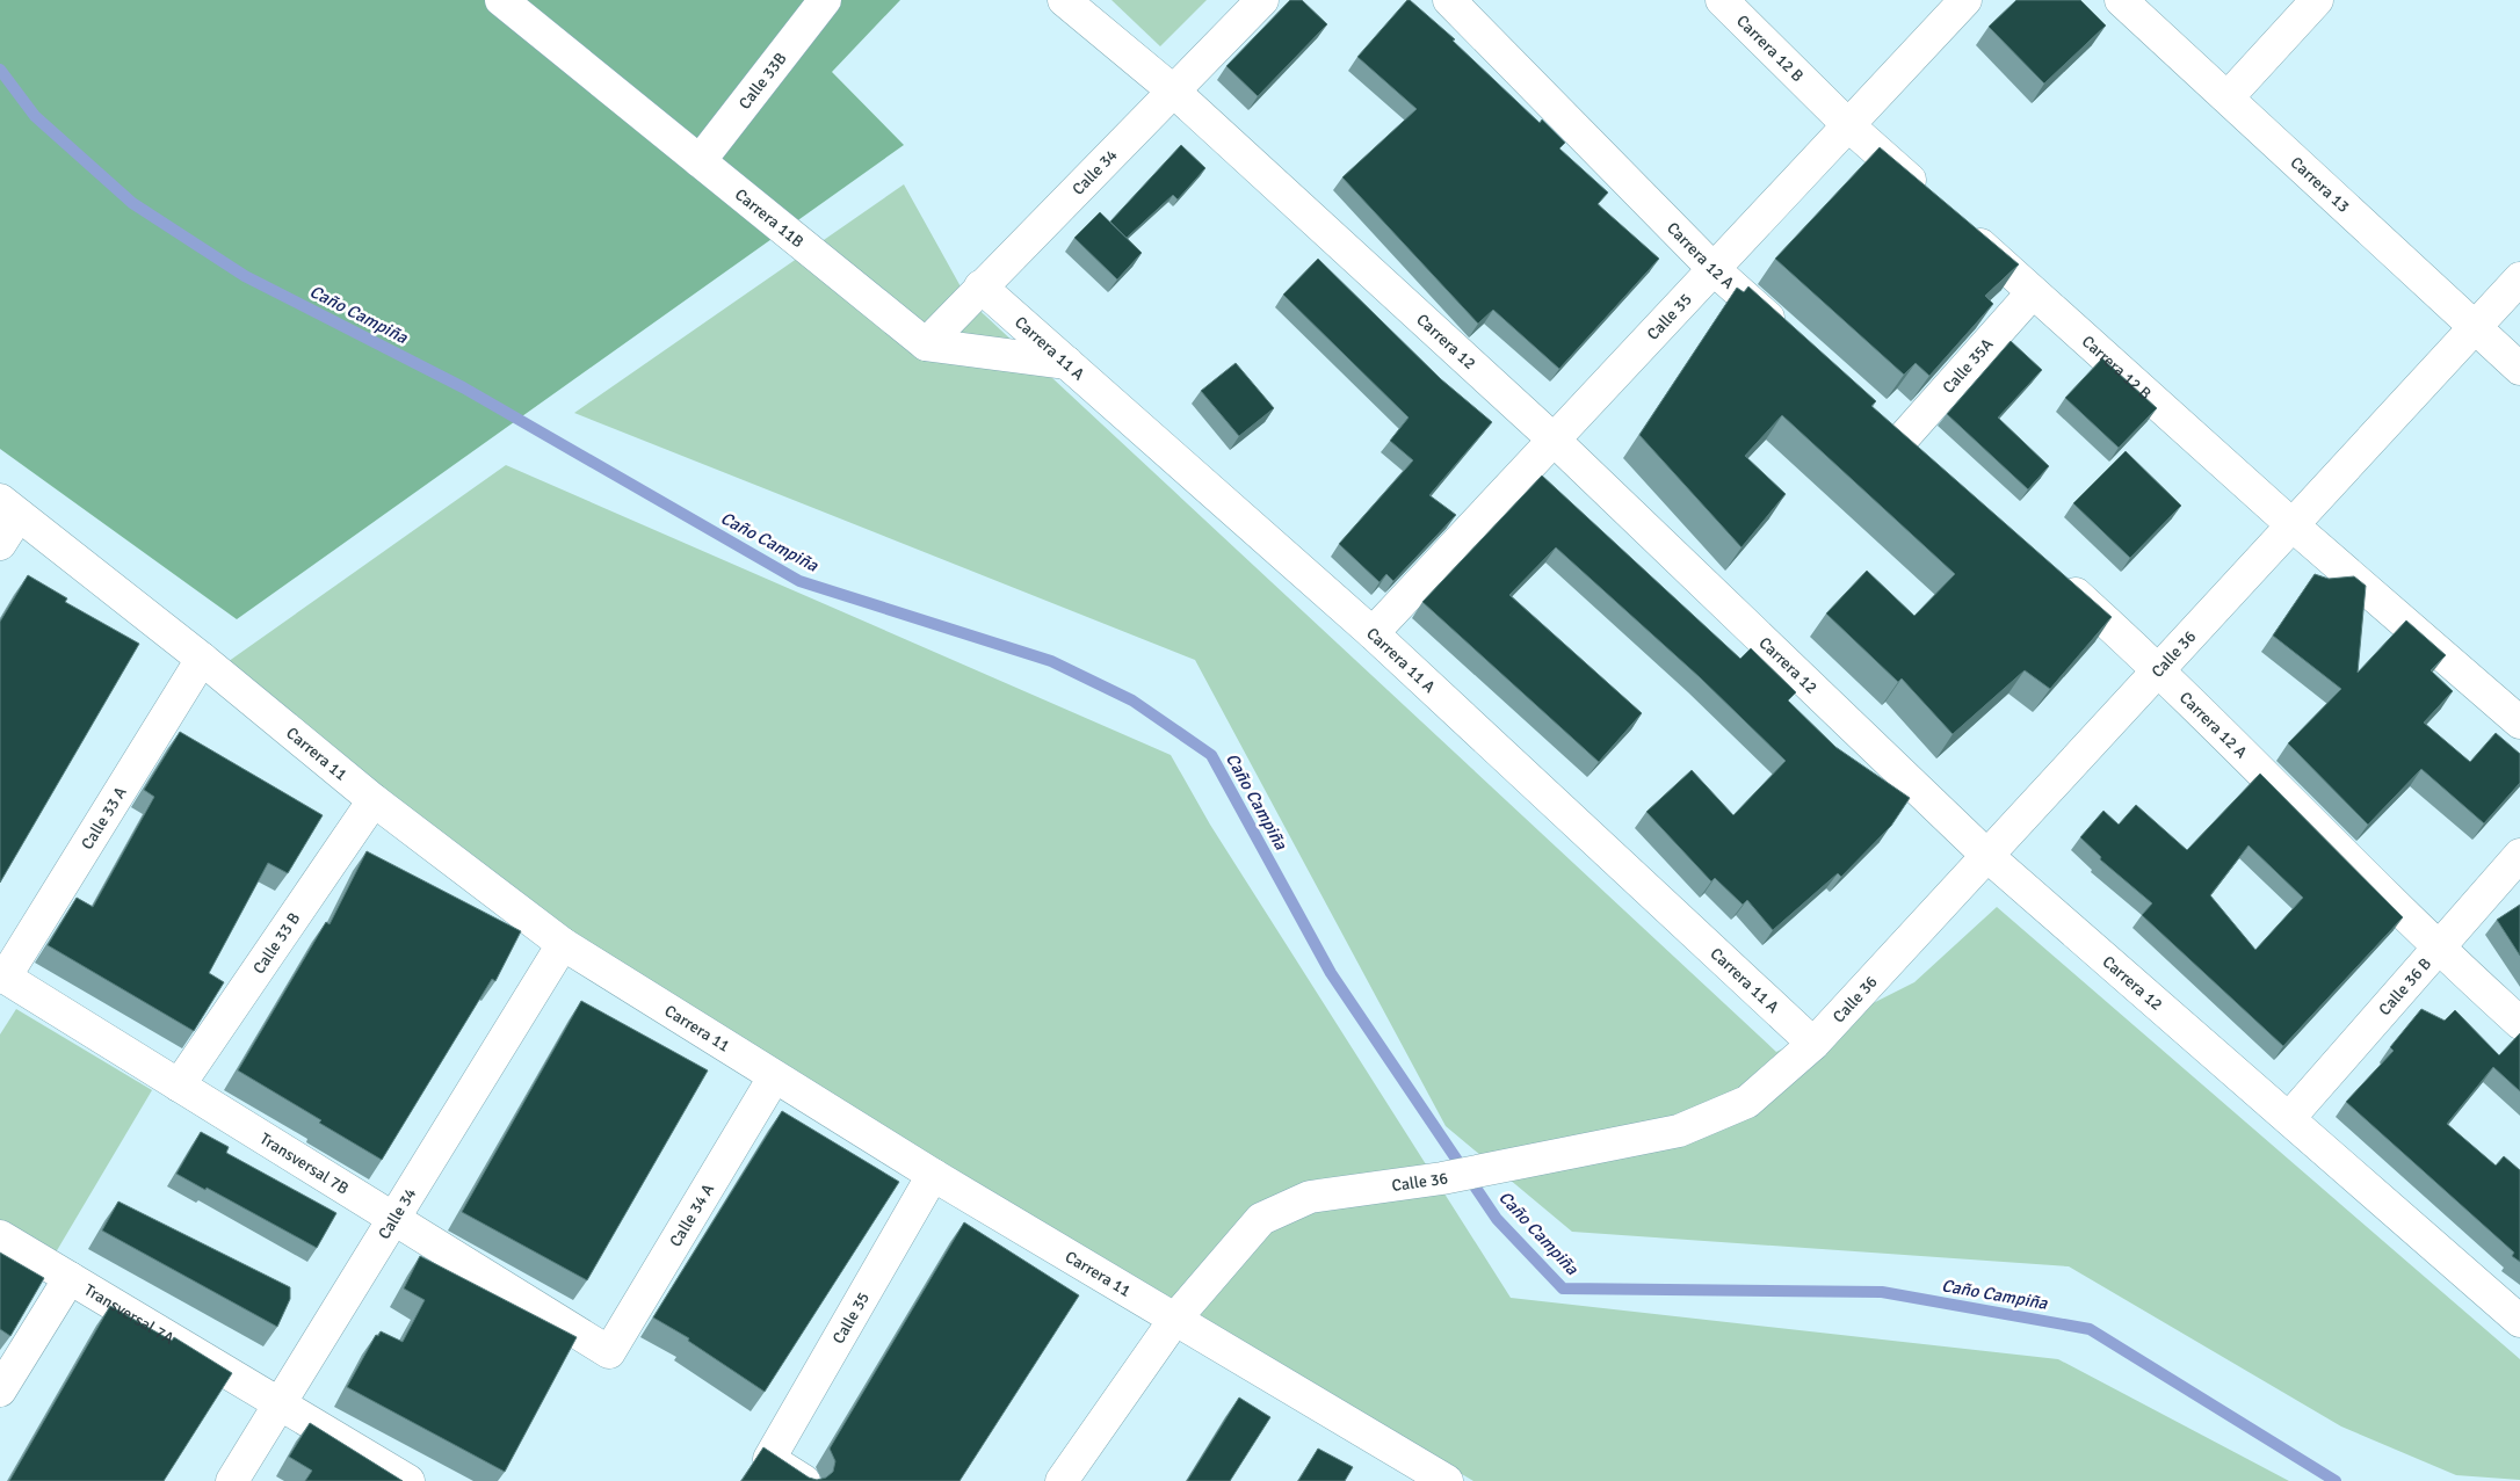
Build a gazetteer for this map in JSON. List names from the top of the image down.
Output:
{
  "streets": {
    "street": [
      "Carrera 12 B",
      "Calle 33B",
      "Calle 34",
      "Carrera 13",
      "Carrera 11B",
      "Carrera 12 A",
      "Calle 35",
      "Carrera 12",
      "Carrera 11 A",
      "Calle 35A",
      "Calle 36",
      "Carrera 11",
      "Calle 33 A",
      "Calle 33 B",
      "Calle 36 B",
      "Transversal 7B",
      "Calle 34 A",
      "Transversal 7A"
    ]
  },
  "crossings": [
    ["Carrera 12 B", "Calle 35"],
    ["Carrera 12 B", "Calle 35A"],
    ["Carrera 12 B", "Calle 36"],
    ["Calle 33B", "Carrera 11B"],
    ["Calle 34", "Carrera 11B"],
    ["Calle 34", "Carrera 12"],
    ["Calle 34", "Carrera 11 A"],
    ["Calle 34", "Carrera 11"],
    ["Calle 34", "Transversal 7B"],
    ["Calle 34", "Transversal 7A"],
    ["Carrera 13", "Calle 36"],
    ["Carrera 12 A", "Calle 35"],
    ["Carrera 12 A", "Calle 36"],
    ["Carrera 12 A", "Calle 36 B"],
    ["Calle 35", "Carrera 12"],
    ["Calle 35", "Carrera 11 A"],
    ["Calle 35", "Carrera 11"],
    ["Carrera 12", "Calle 36"],
    ["Carrera 12", "Calle 36 B"],
    ["Carrera 11 A", "Calle 36"],
    ["Calle 36", "Carrera 11"],
    ["Carrera 11", "Calle 33 A"],
    ["Carrera 11", "Calle 33 B"],
    ["Carrera 11", "Calle 34 A"],
    ["Calle 33 A", "Transversal 7B"],
    ["Calle 33 B", "Transversal 7B"],
    ["Transversal 7B", "Calle 34 A"]
  ],
  "water": ["Caño Campiña"]
}
